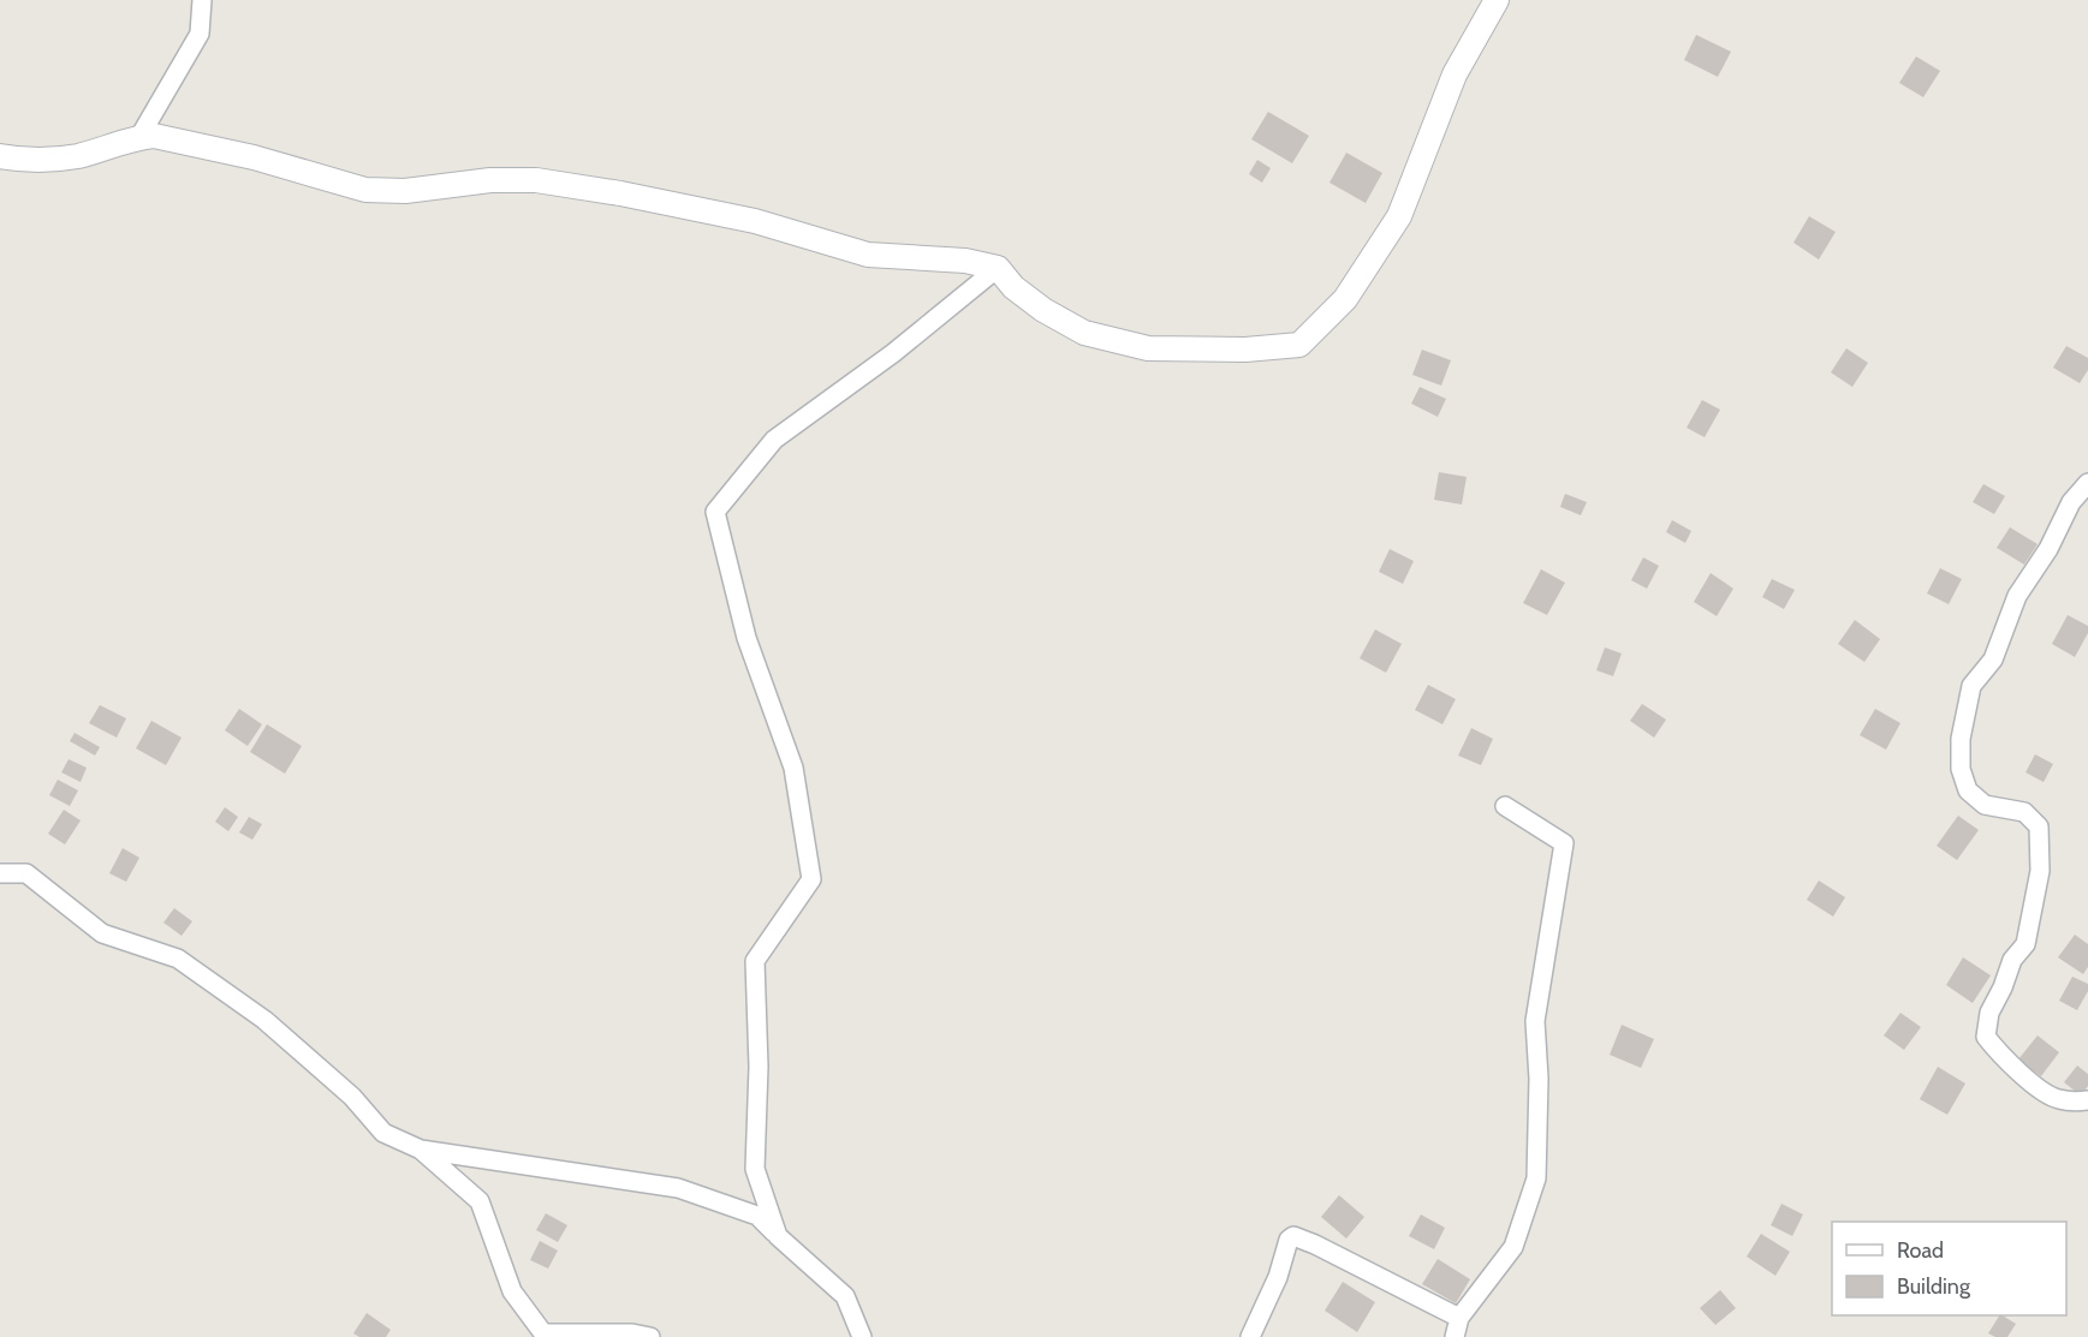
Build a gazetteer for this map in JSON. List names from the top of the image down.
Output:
{
  "legend": ["Road", "Building"]
}
